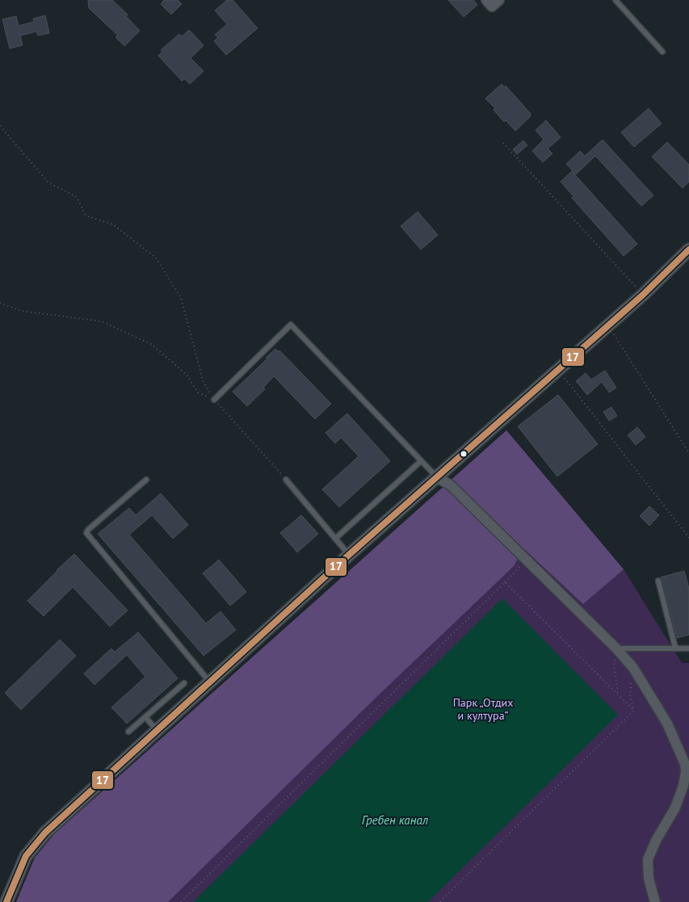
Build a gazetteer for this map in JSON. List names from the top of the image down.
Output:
{
  "water": ["Гребен канал"],
  "parks": ["Парк „Отдих и култура“"],
  "lines": ["transit line 17"]
}
